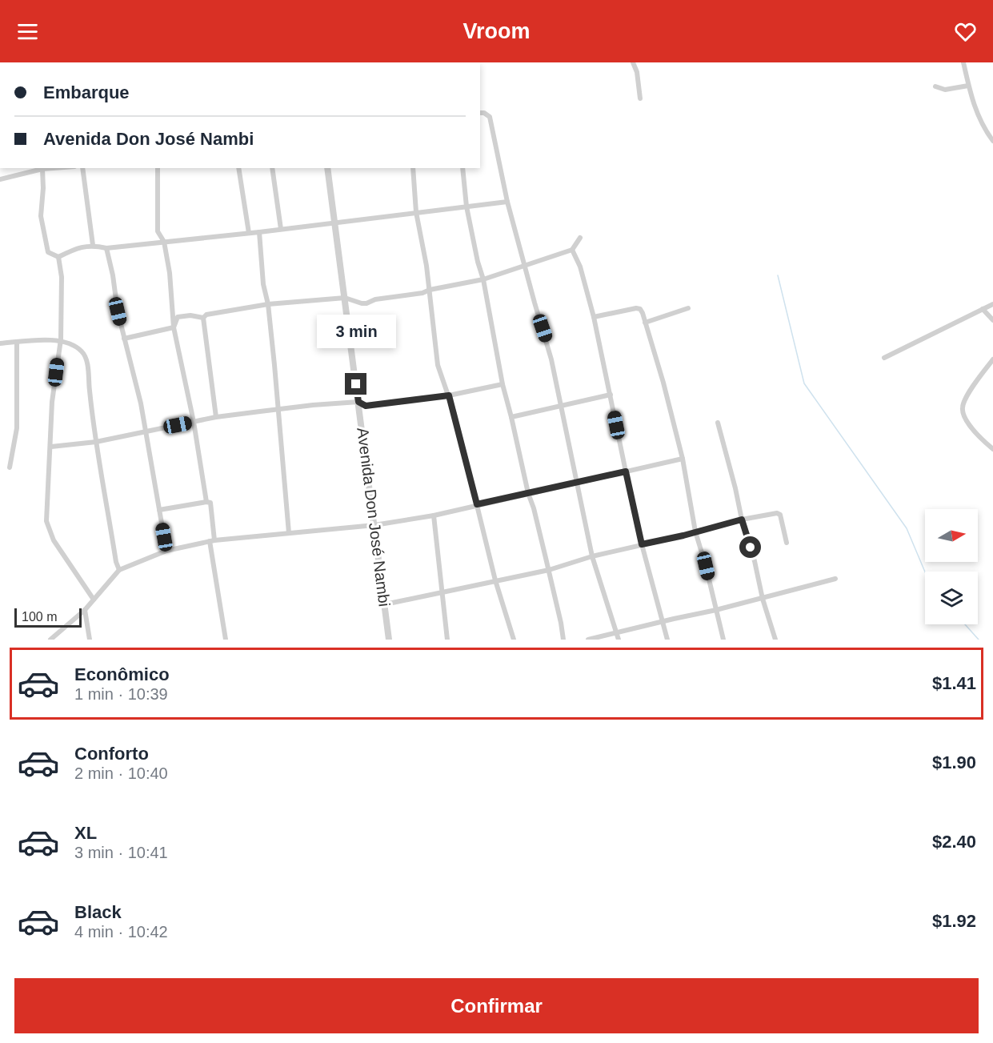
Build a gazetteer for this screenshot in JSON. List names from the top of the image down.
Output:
{
  "streets": {
    "street": ["Avenida Don José Nambi"]
  },
  "scale_bar": "100 m",
  "north": "right",
  "page": {
    "header": "Vroom",
    "banner": ["Embarque", "Avenida Don José Nambi"],
    "bubble": "3 min",
    "scale": "100 m",
    "list": [
      {
        "name": "Econômico",
        "note": "1 min · 10:39",
        "value": "$1.41"
      },
      {
        "name": "Conforto",
        "note": "2 min · 10:40",
        "value": "$1.90"
      },
      {
        "name": "XL",
        "note": "3 min · 10:41",
        "value": "$2.40"
      },
      {
        "name": "Black",
        "note": "4 min · 10:42",
        "value": "$1.92"
      }
    ],
    "buttons": "Confirmar"
  }
}
